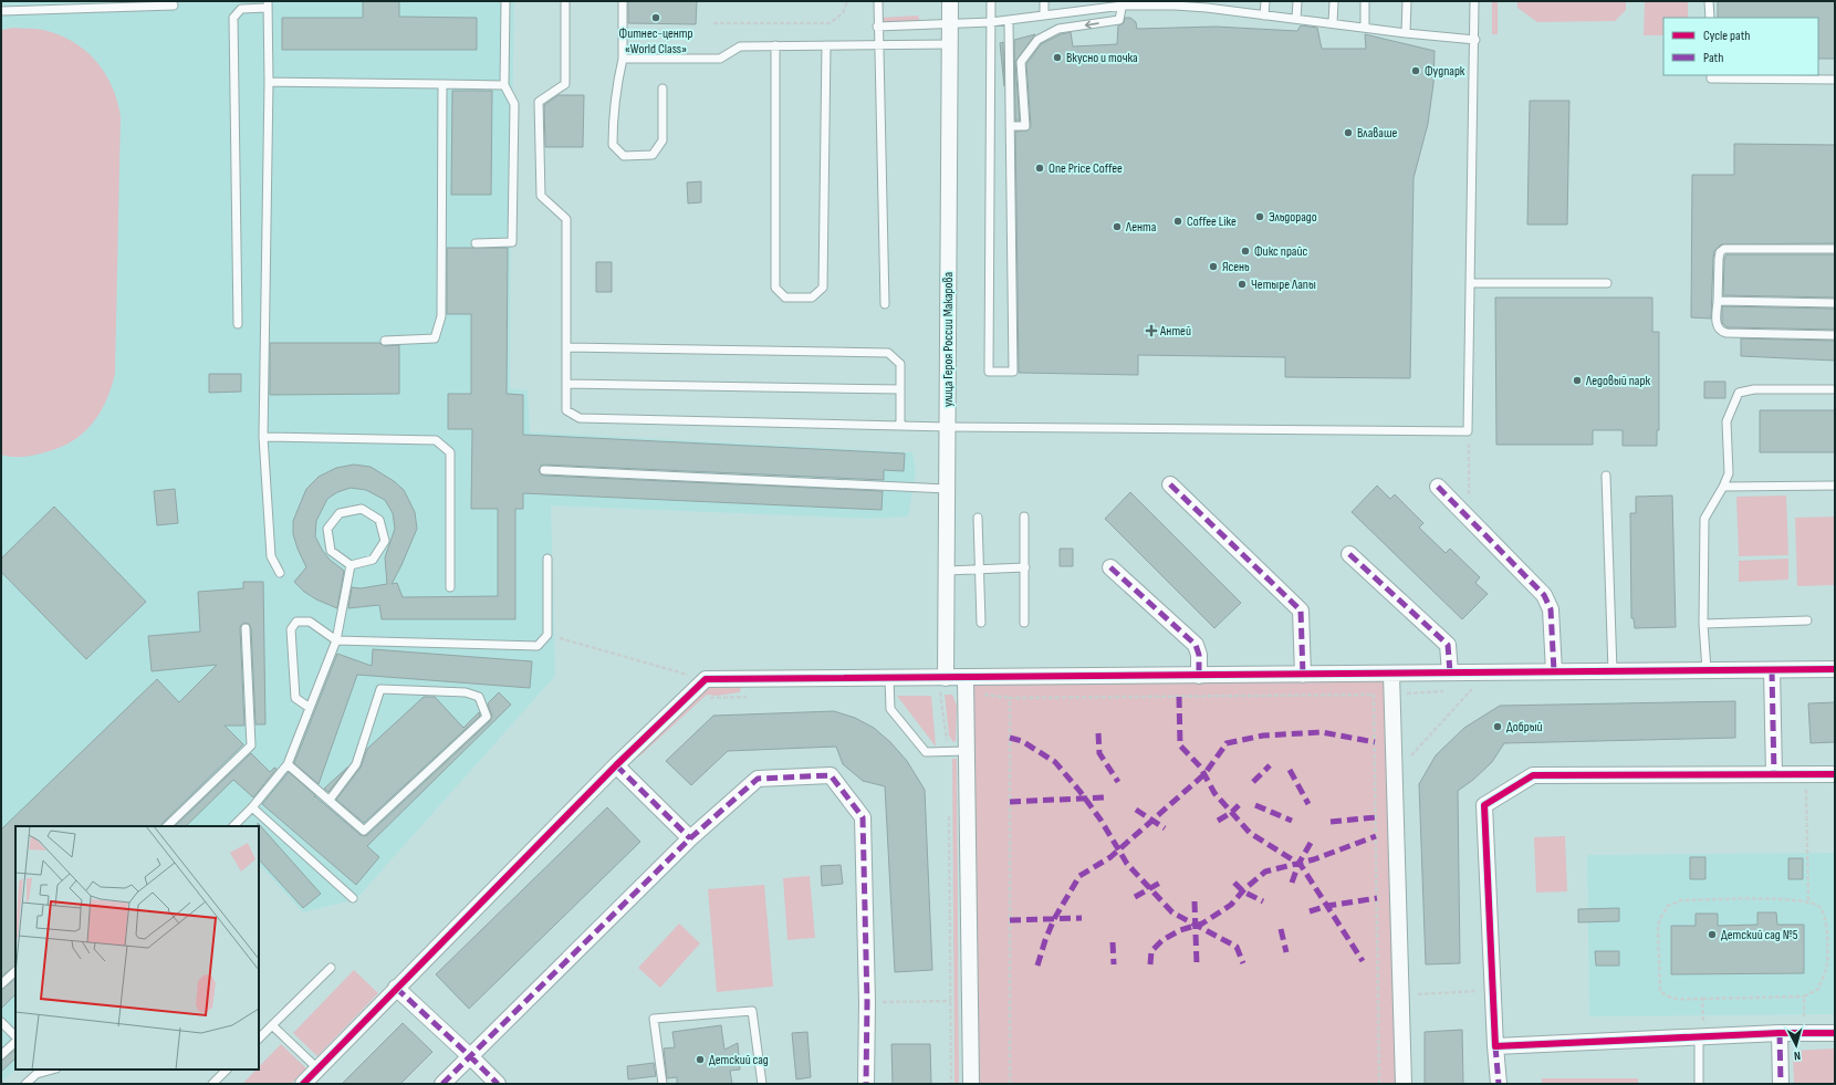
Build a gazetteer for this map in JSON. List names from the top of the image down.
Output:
{
  "streets": {
    "street": ["улица Героя России Макарова"]
  },
  "places": {
    "other": [
      "Фитнес-центр «World Class»",
      "Вкусно и точка",
      "Фудпарк",
      "Влаваше",
      "One Price Coffee",
      "Эльдорадо",
      "Coffee Like",
      "Лента",
      "Фикс прайс",
      "Ясень",
      "Четыре Лапы",
      "Ледовый парк",
      "Добрый",
      "Детский сад №5",
      "Детский сад"
    ],
    "health": ["Антей"]
  },
  "legend": ["Cycle path", "Path"],
  "north": "bottom"
}
